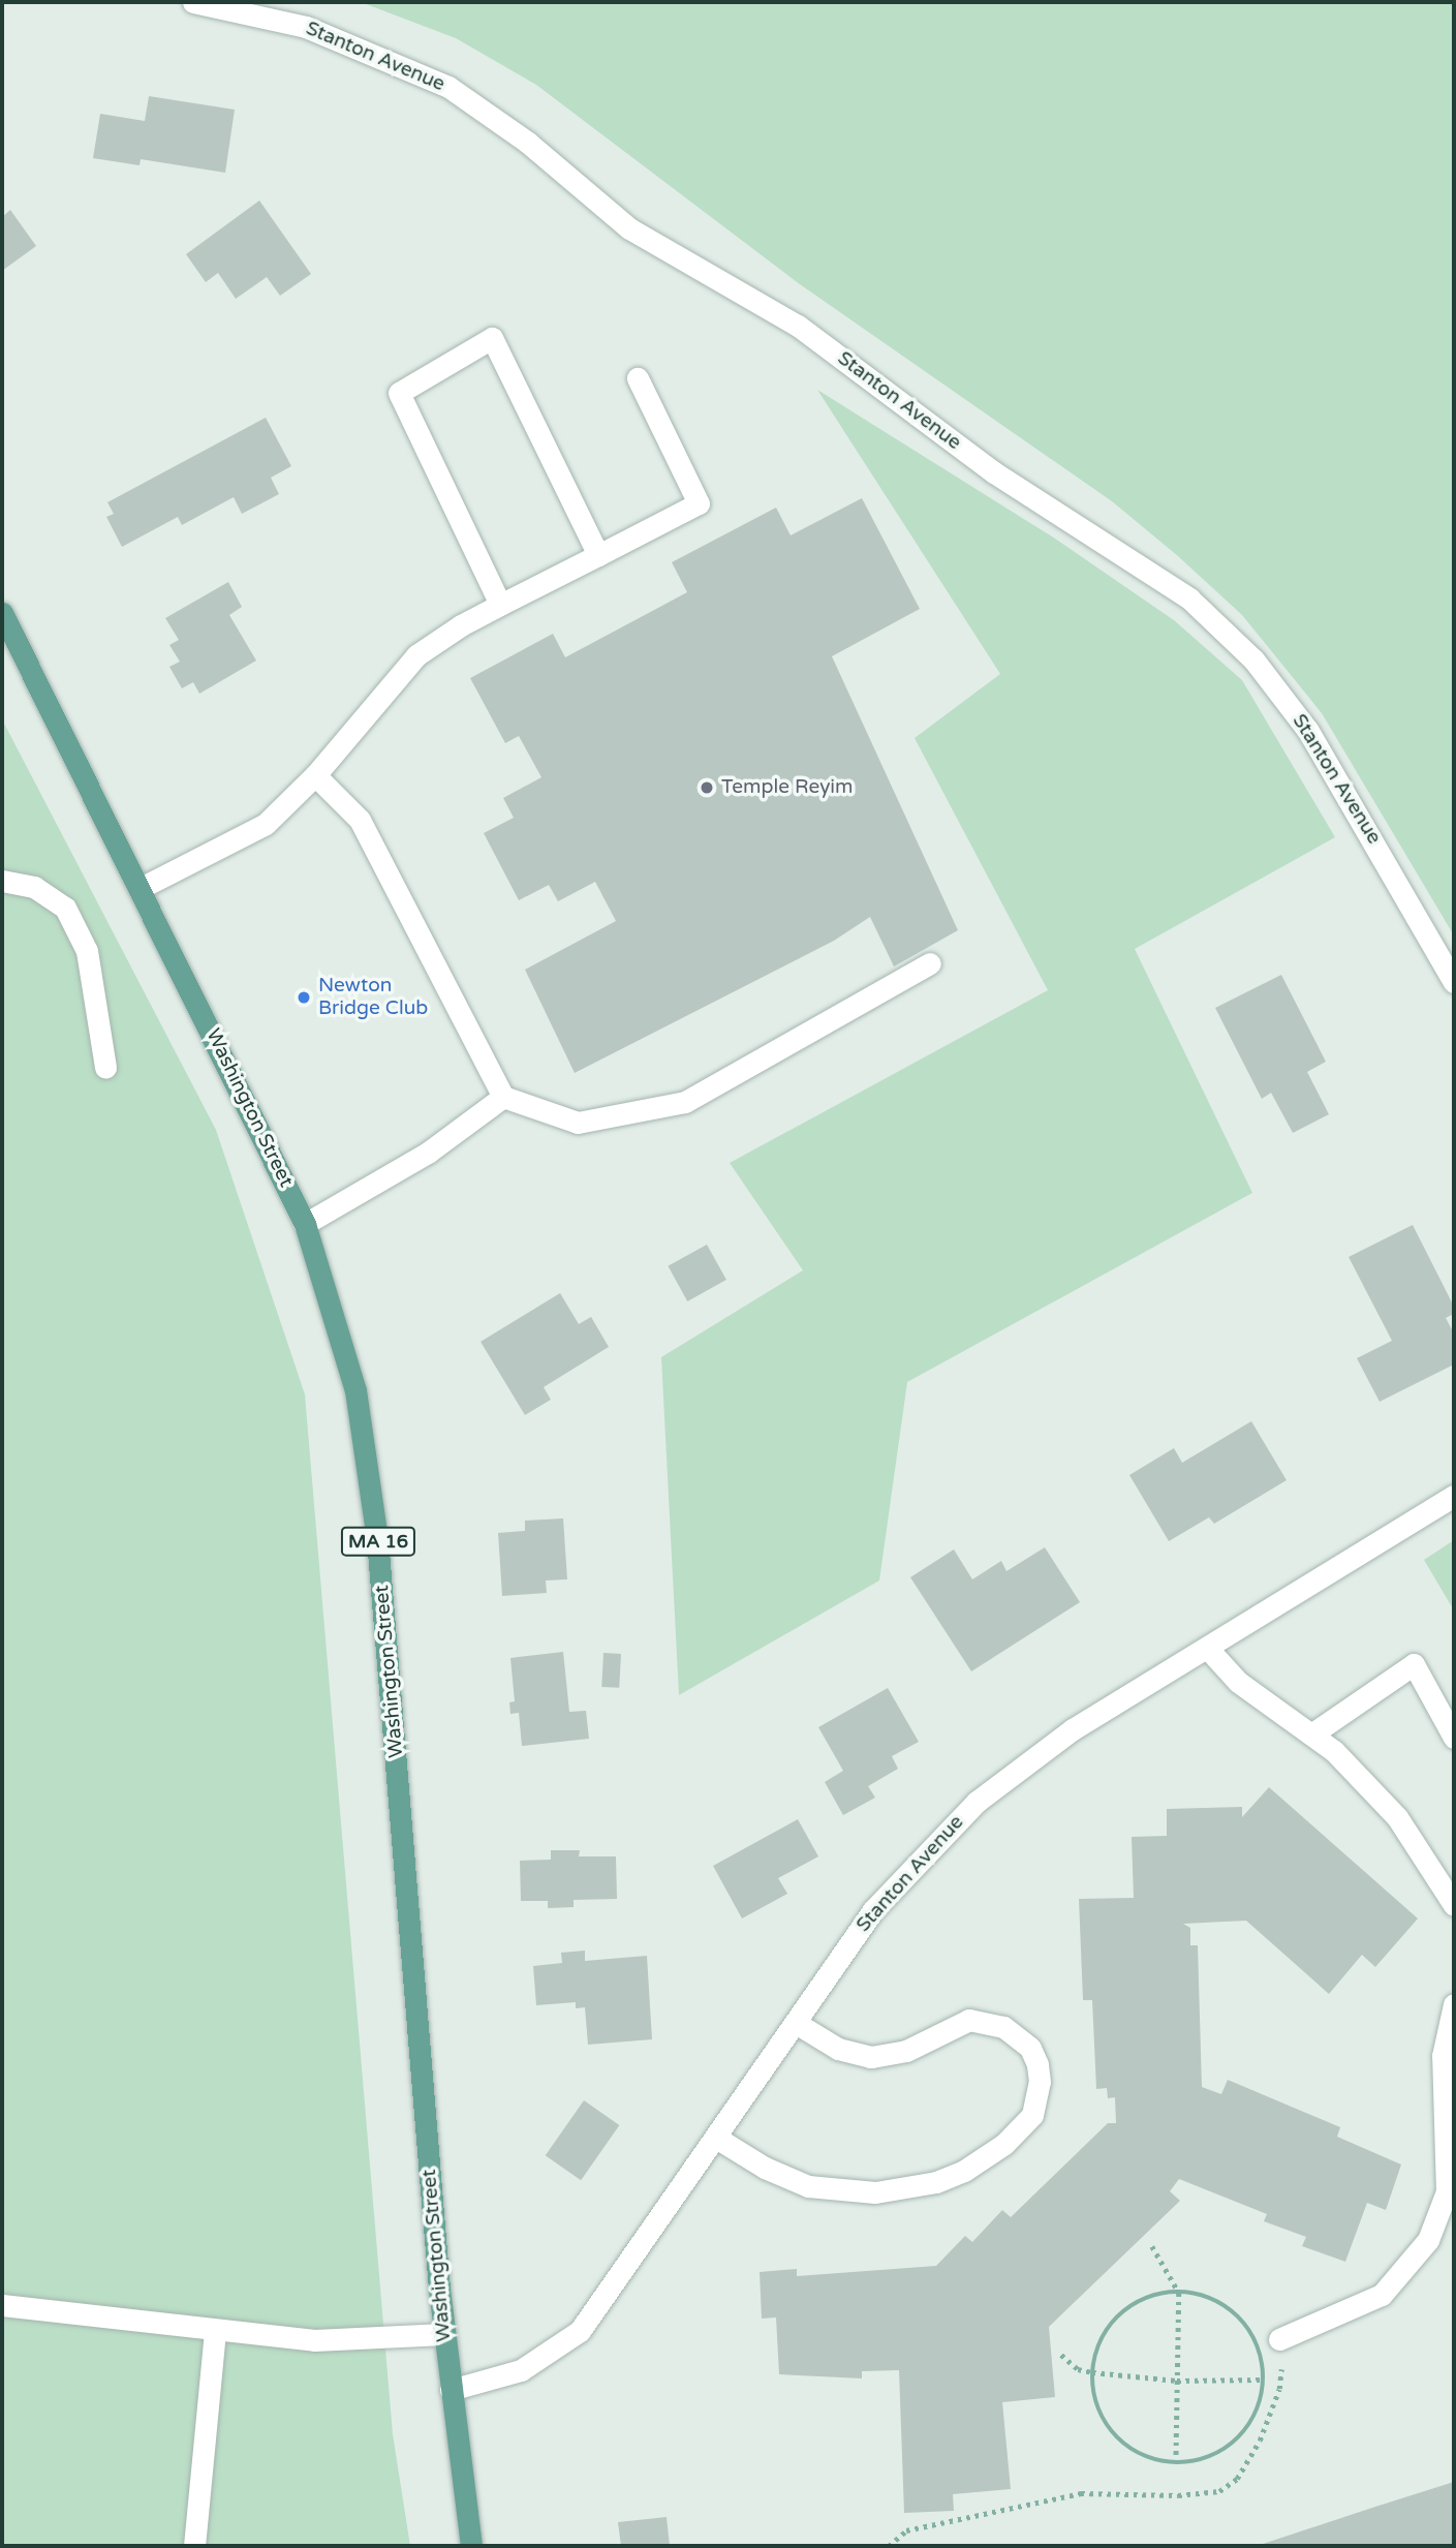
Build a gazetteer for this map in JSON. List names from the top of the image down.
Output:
{
  "streets": {
    "main road": ["Washington Street", "MA 16"],
    "street": ["Stanton Avenue"]
  },
  "crossings": [
    ["Stanton Avenue", "Washington Street"]
  ],
  "places": ["Temple Reyim", "Newton Bridge Club"]
}
